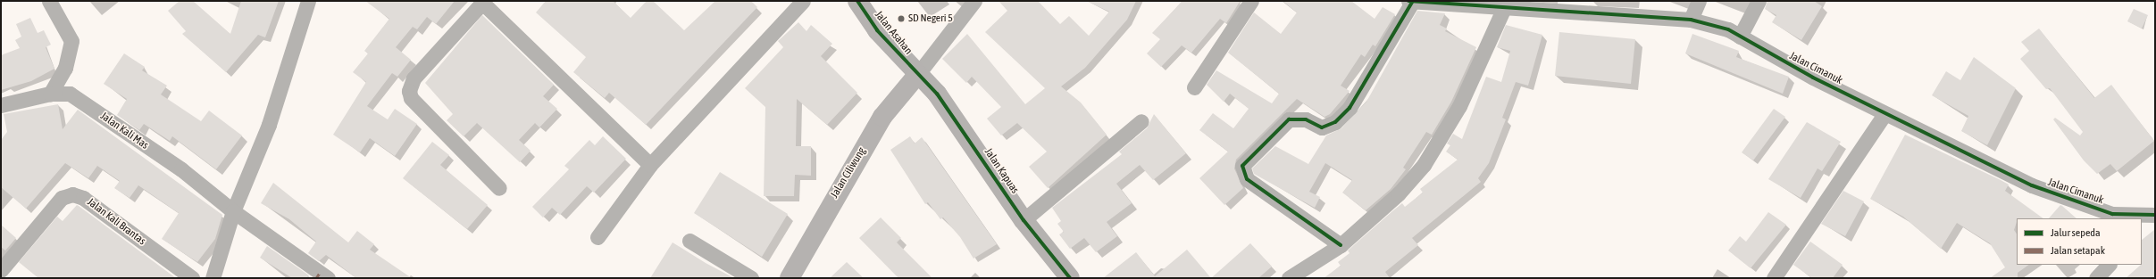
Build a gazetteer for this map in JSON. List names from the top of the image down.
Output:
{
  "streets": {
    "street": [
      "Jalan Asahan",
      "Jalan Cimanuk",
      "Jalan Kali Mas",
      "Jalan Kapuas",
      "Jalan Ciliwung",
      "Jalan Kali Brantas"
    ]
  },
  "crossings": [
    ["Jalan Asahan", "Jalan Kapuas"],
    ["Jalan Asahan", "Jalan Ciliwung"],
    ["Jalan Kapuas", "Jalan Ciliwung"]
  ],
  "places": ["SD Negeri 5"],
  "legend": ["Jalur sepeda", "Jalan setapak"]
}
